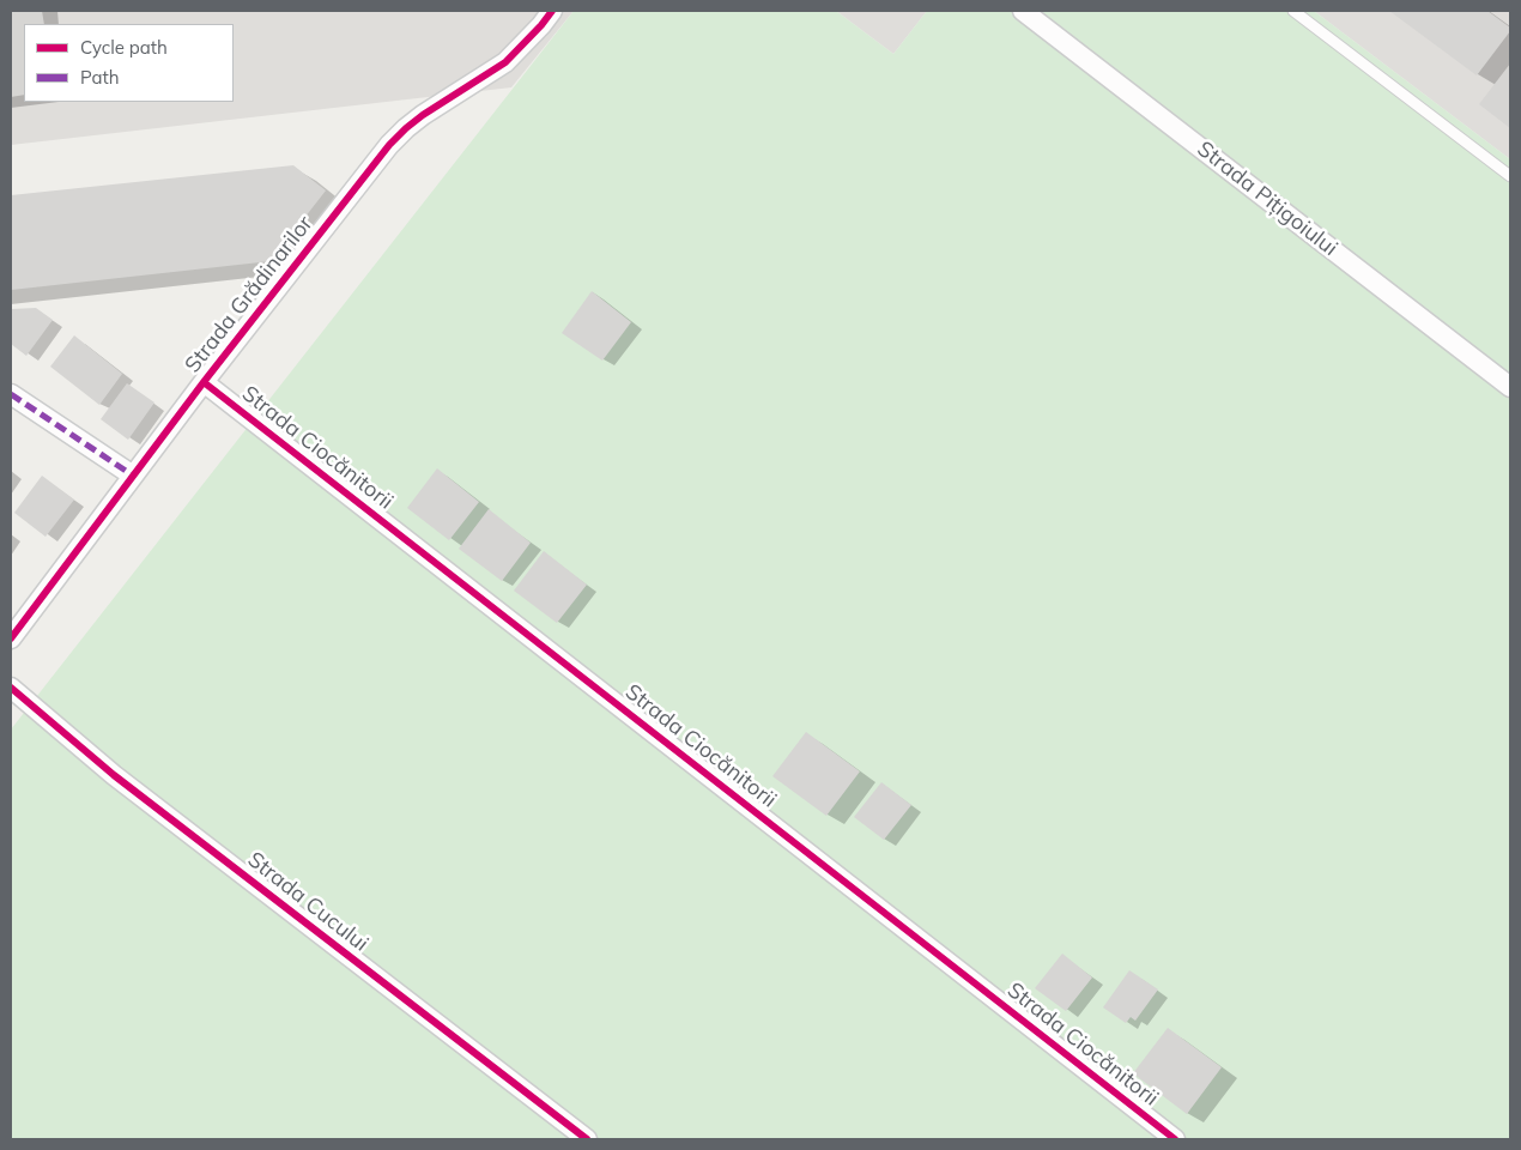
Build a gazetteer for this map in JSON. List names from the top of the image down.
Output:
{
  "streets": {
    "street": [
      "Strada Pițigoiului",
      "Strada Grădinarilor",
      "Strada Ciocănitorii",
      "Strada Cucului"
    ]
  },
  "crossings": [
    ["Strada Grădinarilor", "Strada Ciocănitorii"]
  ],
  "legend": ["Cycle path", "Path"]
}
